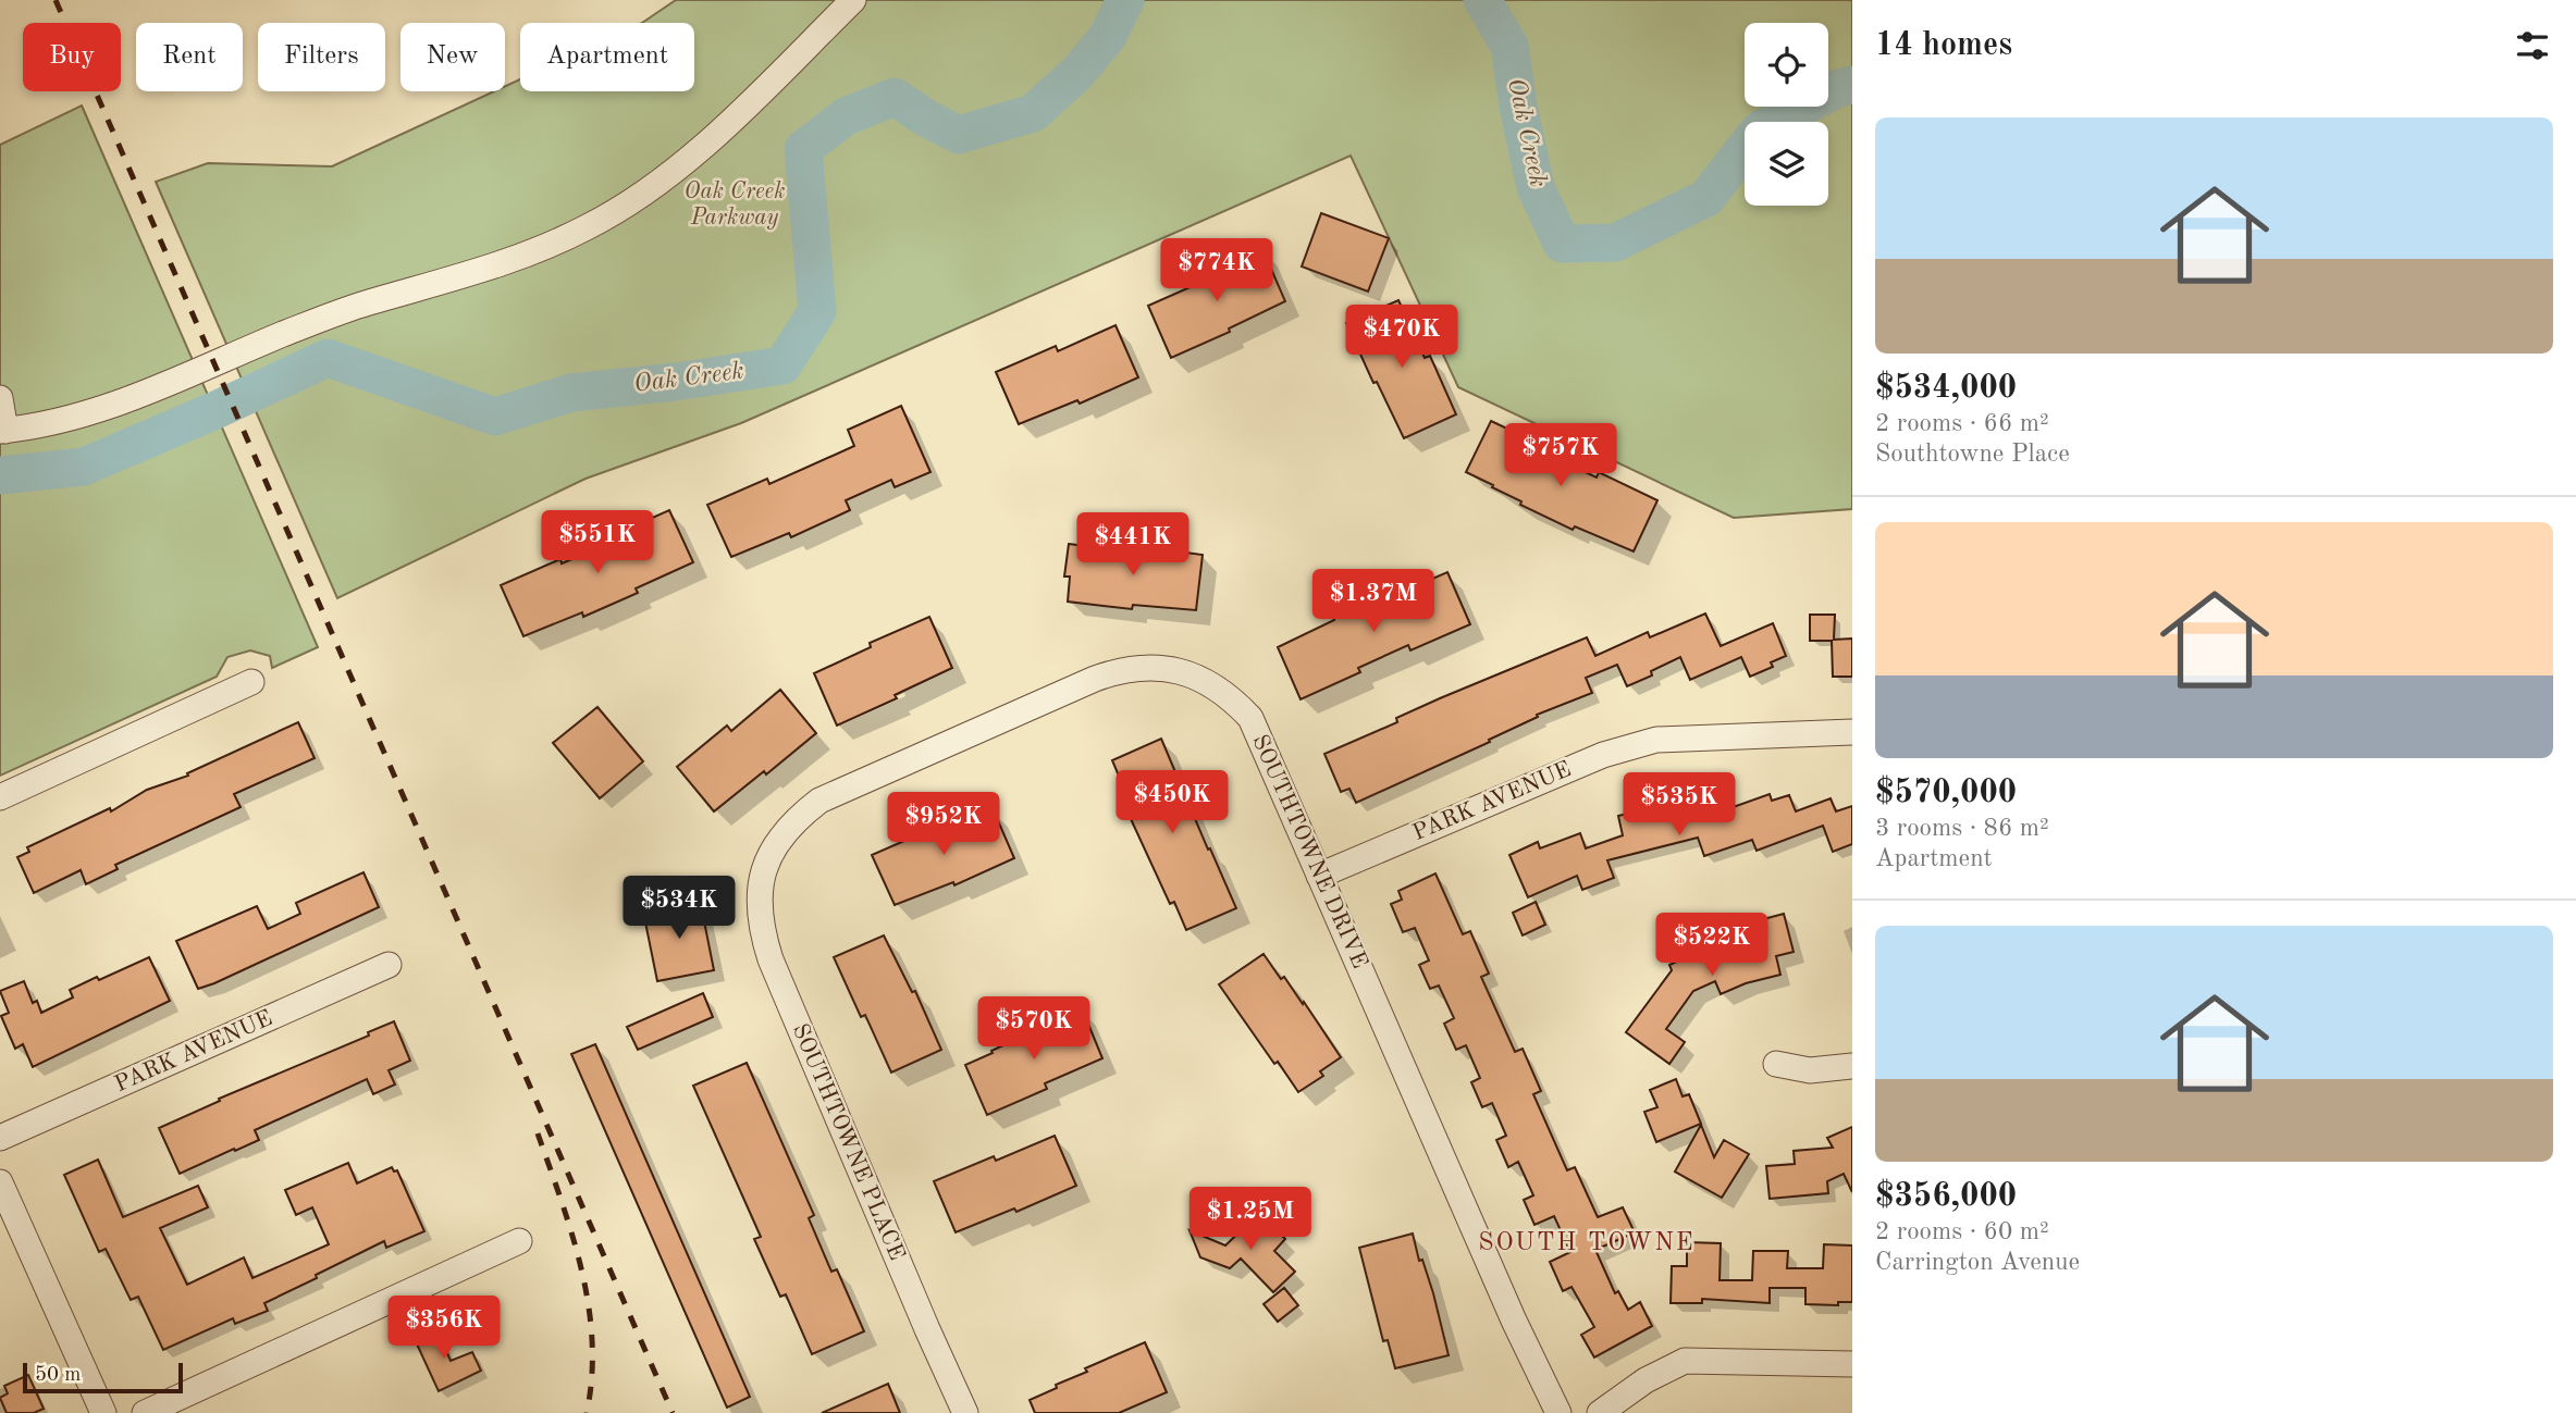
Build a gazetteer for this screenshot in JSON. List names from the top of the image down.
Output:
{
  "streets": {
    "street": ["PARK AVENUE", "SOUTHTOWNE DRIVE", "SOUTHTOWNE PLACE"]
  },
  "crossings": [
    ["PARK AVENUE", "SOUTHTOWNE DRIVE"],
    ["SOUTHTOWNE DRIVE", "SOUTHTOWNE PLACE"]
  ],
  "districts": ["SOUTH TOWNE"],
  "water": ["Oak Creek"],
  "parks": ["Oak Creek Parkway"],
  "scale_bar": "50 m",
  "page": {
    "heading": "14 homes",
    "chip": [
      "Buy",
      "Rent",
      "Filters",
      "New",
      "Apartment"
    ],
    "list": [
      {
        "name": "$534,000",
        "note": "2 rooms · 66 m² · Southtowne Place"
      },
      {
        "name": "$570,000",
        "note": "3 rooms · 86 m² · Apartment"
      },
      {
        "name": "$356,000",
        "note": "2 rooms · 60 m² · Carrington Avenue"
      }
    ],
    "price": [
      "$774K",
      "$470K",
      "$757K",
      "$551K",
      "$441K",
      "$1.37M",
      "$450K",
      "$535K",
      "$952K",
      "$534K",
      "$522K",
      "$570K",
      "$1.25M",
      "$356K"
    ],
    "scale": "50 m"
  }
}
